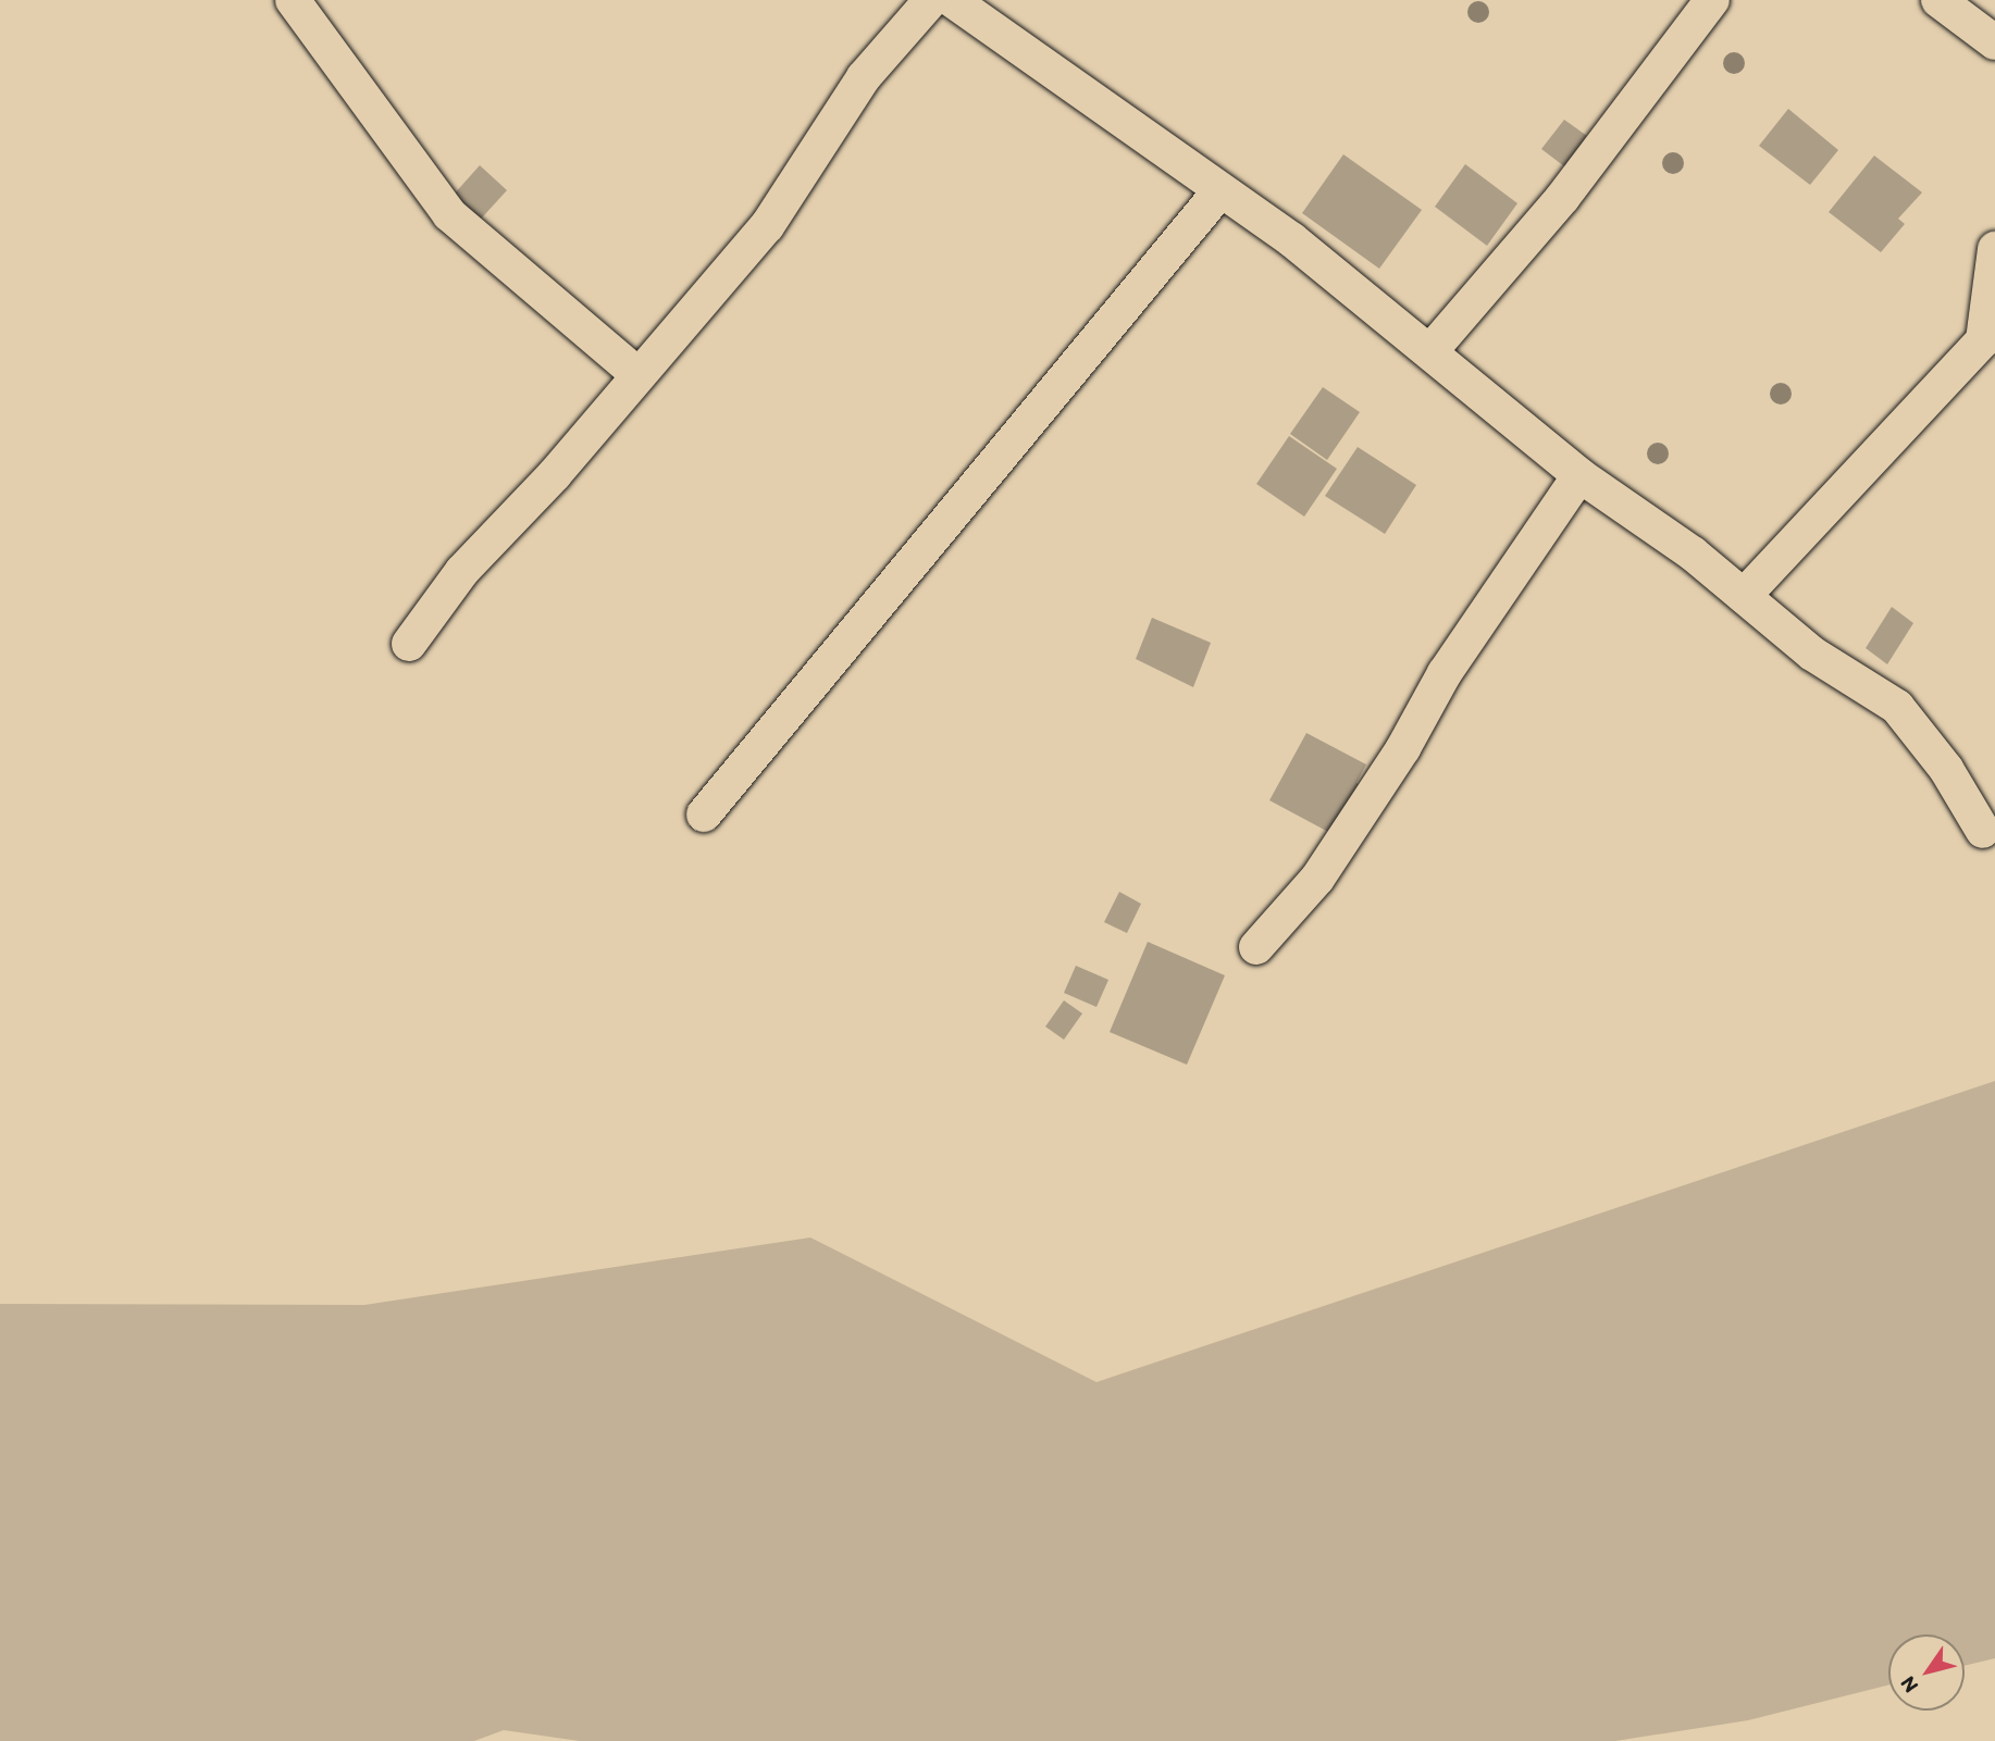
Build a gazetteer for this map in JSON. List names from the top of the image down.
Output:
{
  "north": "bottom left"
}
